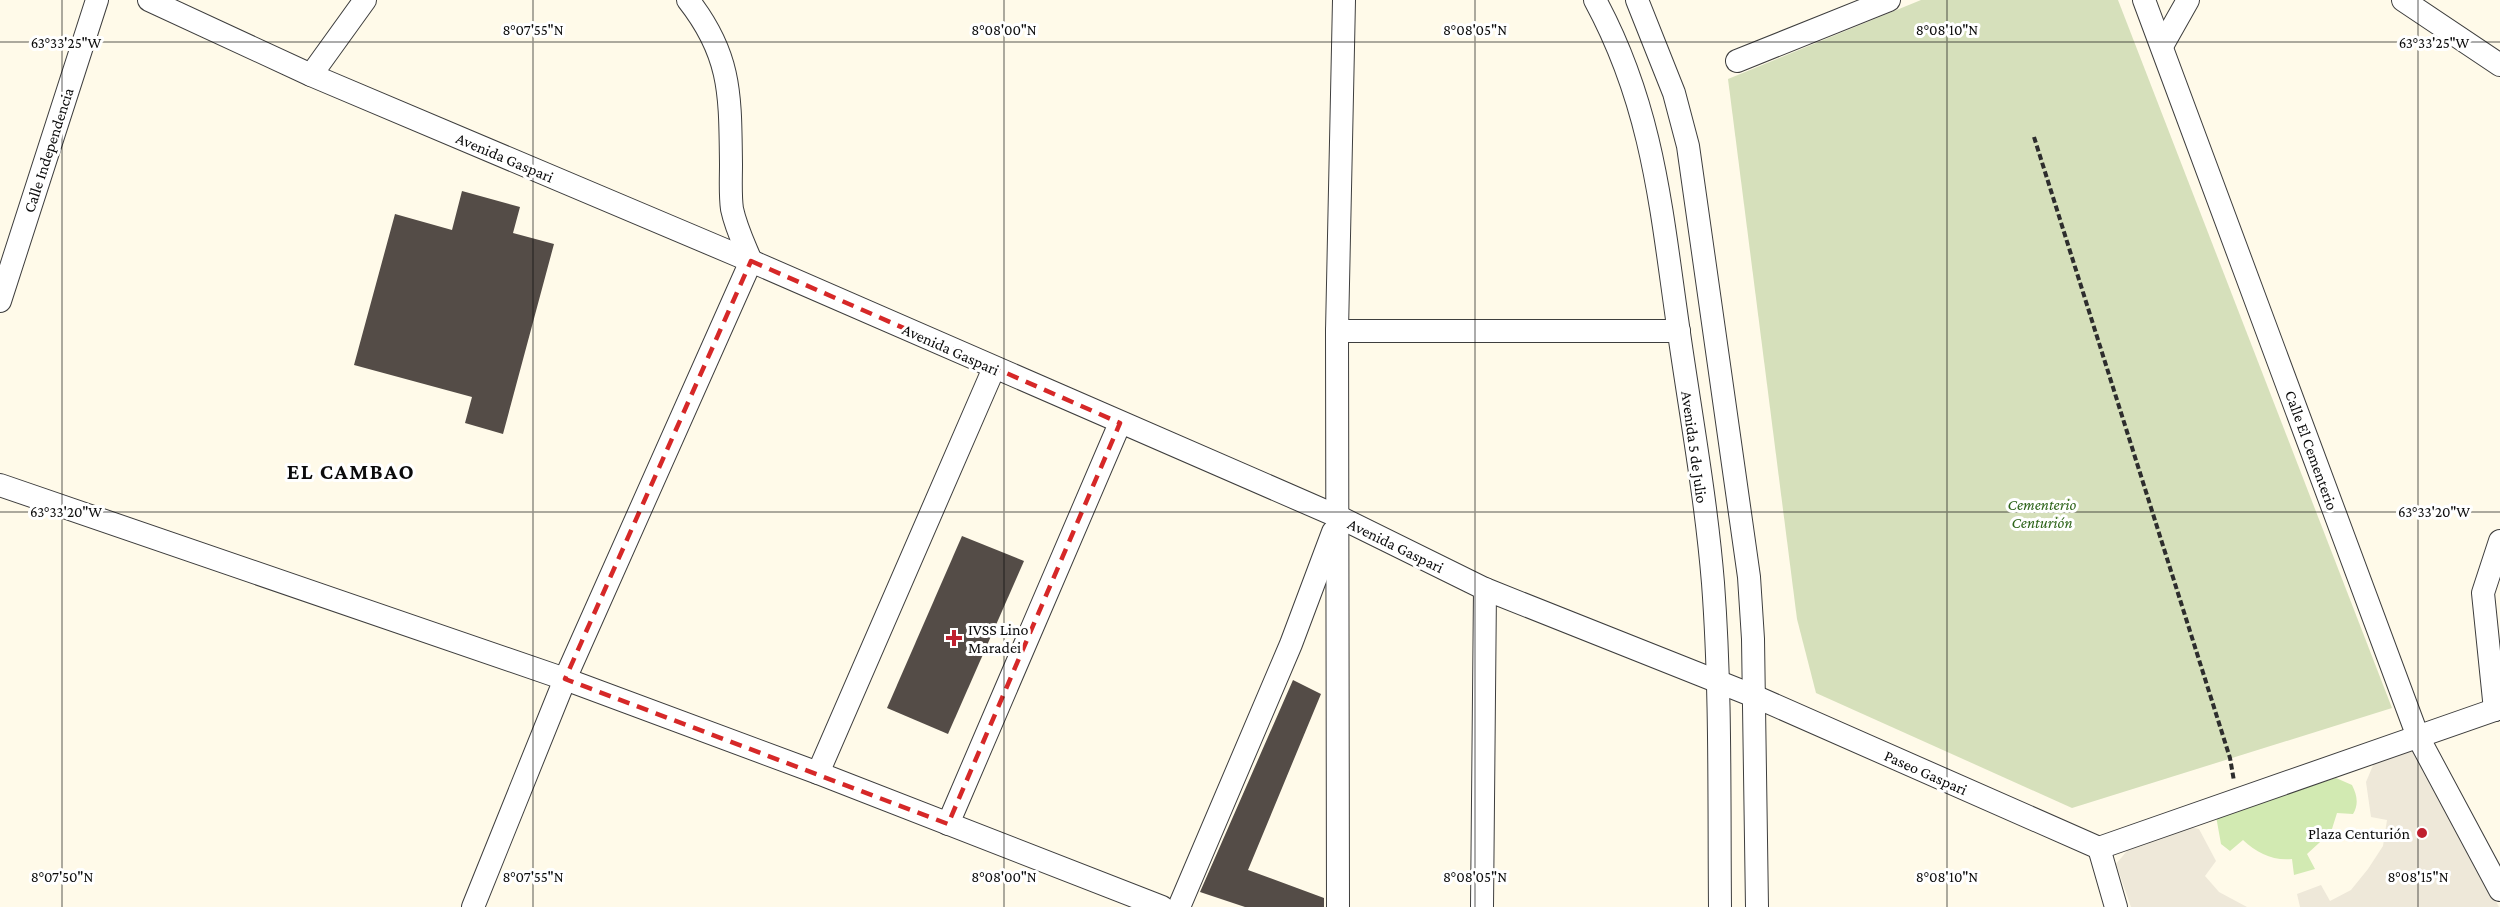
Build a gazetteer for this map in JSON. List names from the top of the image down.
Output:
{
  "streets": {
    "street": [
      "Calle Independencia",
      "Avenida Gaspari",
      "Avenida 5 de Julio",
      "Calle El Cementerio",
      "Paseo Gaspari"
    ]
  },
  "crossings": [
    ["Avenida Gaspari", "Avenida 5 de Julio"],
    ["Avenida Gaspari", "Paseo Gaspari"]
  ],
  "districts": ["EL CAMBAO"],
  "parks": ["Cementerio Centurión"],
  "places": {
    "health": ["IVSS Lino Maradei"],
    "other": ["Plaza Centurión"]
  },
  "coordinates": [
    "8°07'55\"N",
    "8°08'00\"N",
    "8°08'05\"N",
    "8°08'10\"N",
    "63°33'25\"W",
    "63°33'20\"W",
    "8°07'50\"N",
    "8°08'15\"N"
  ]
}
